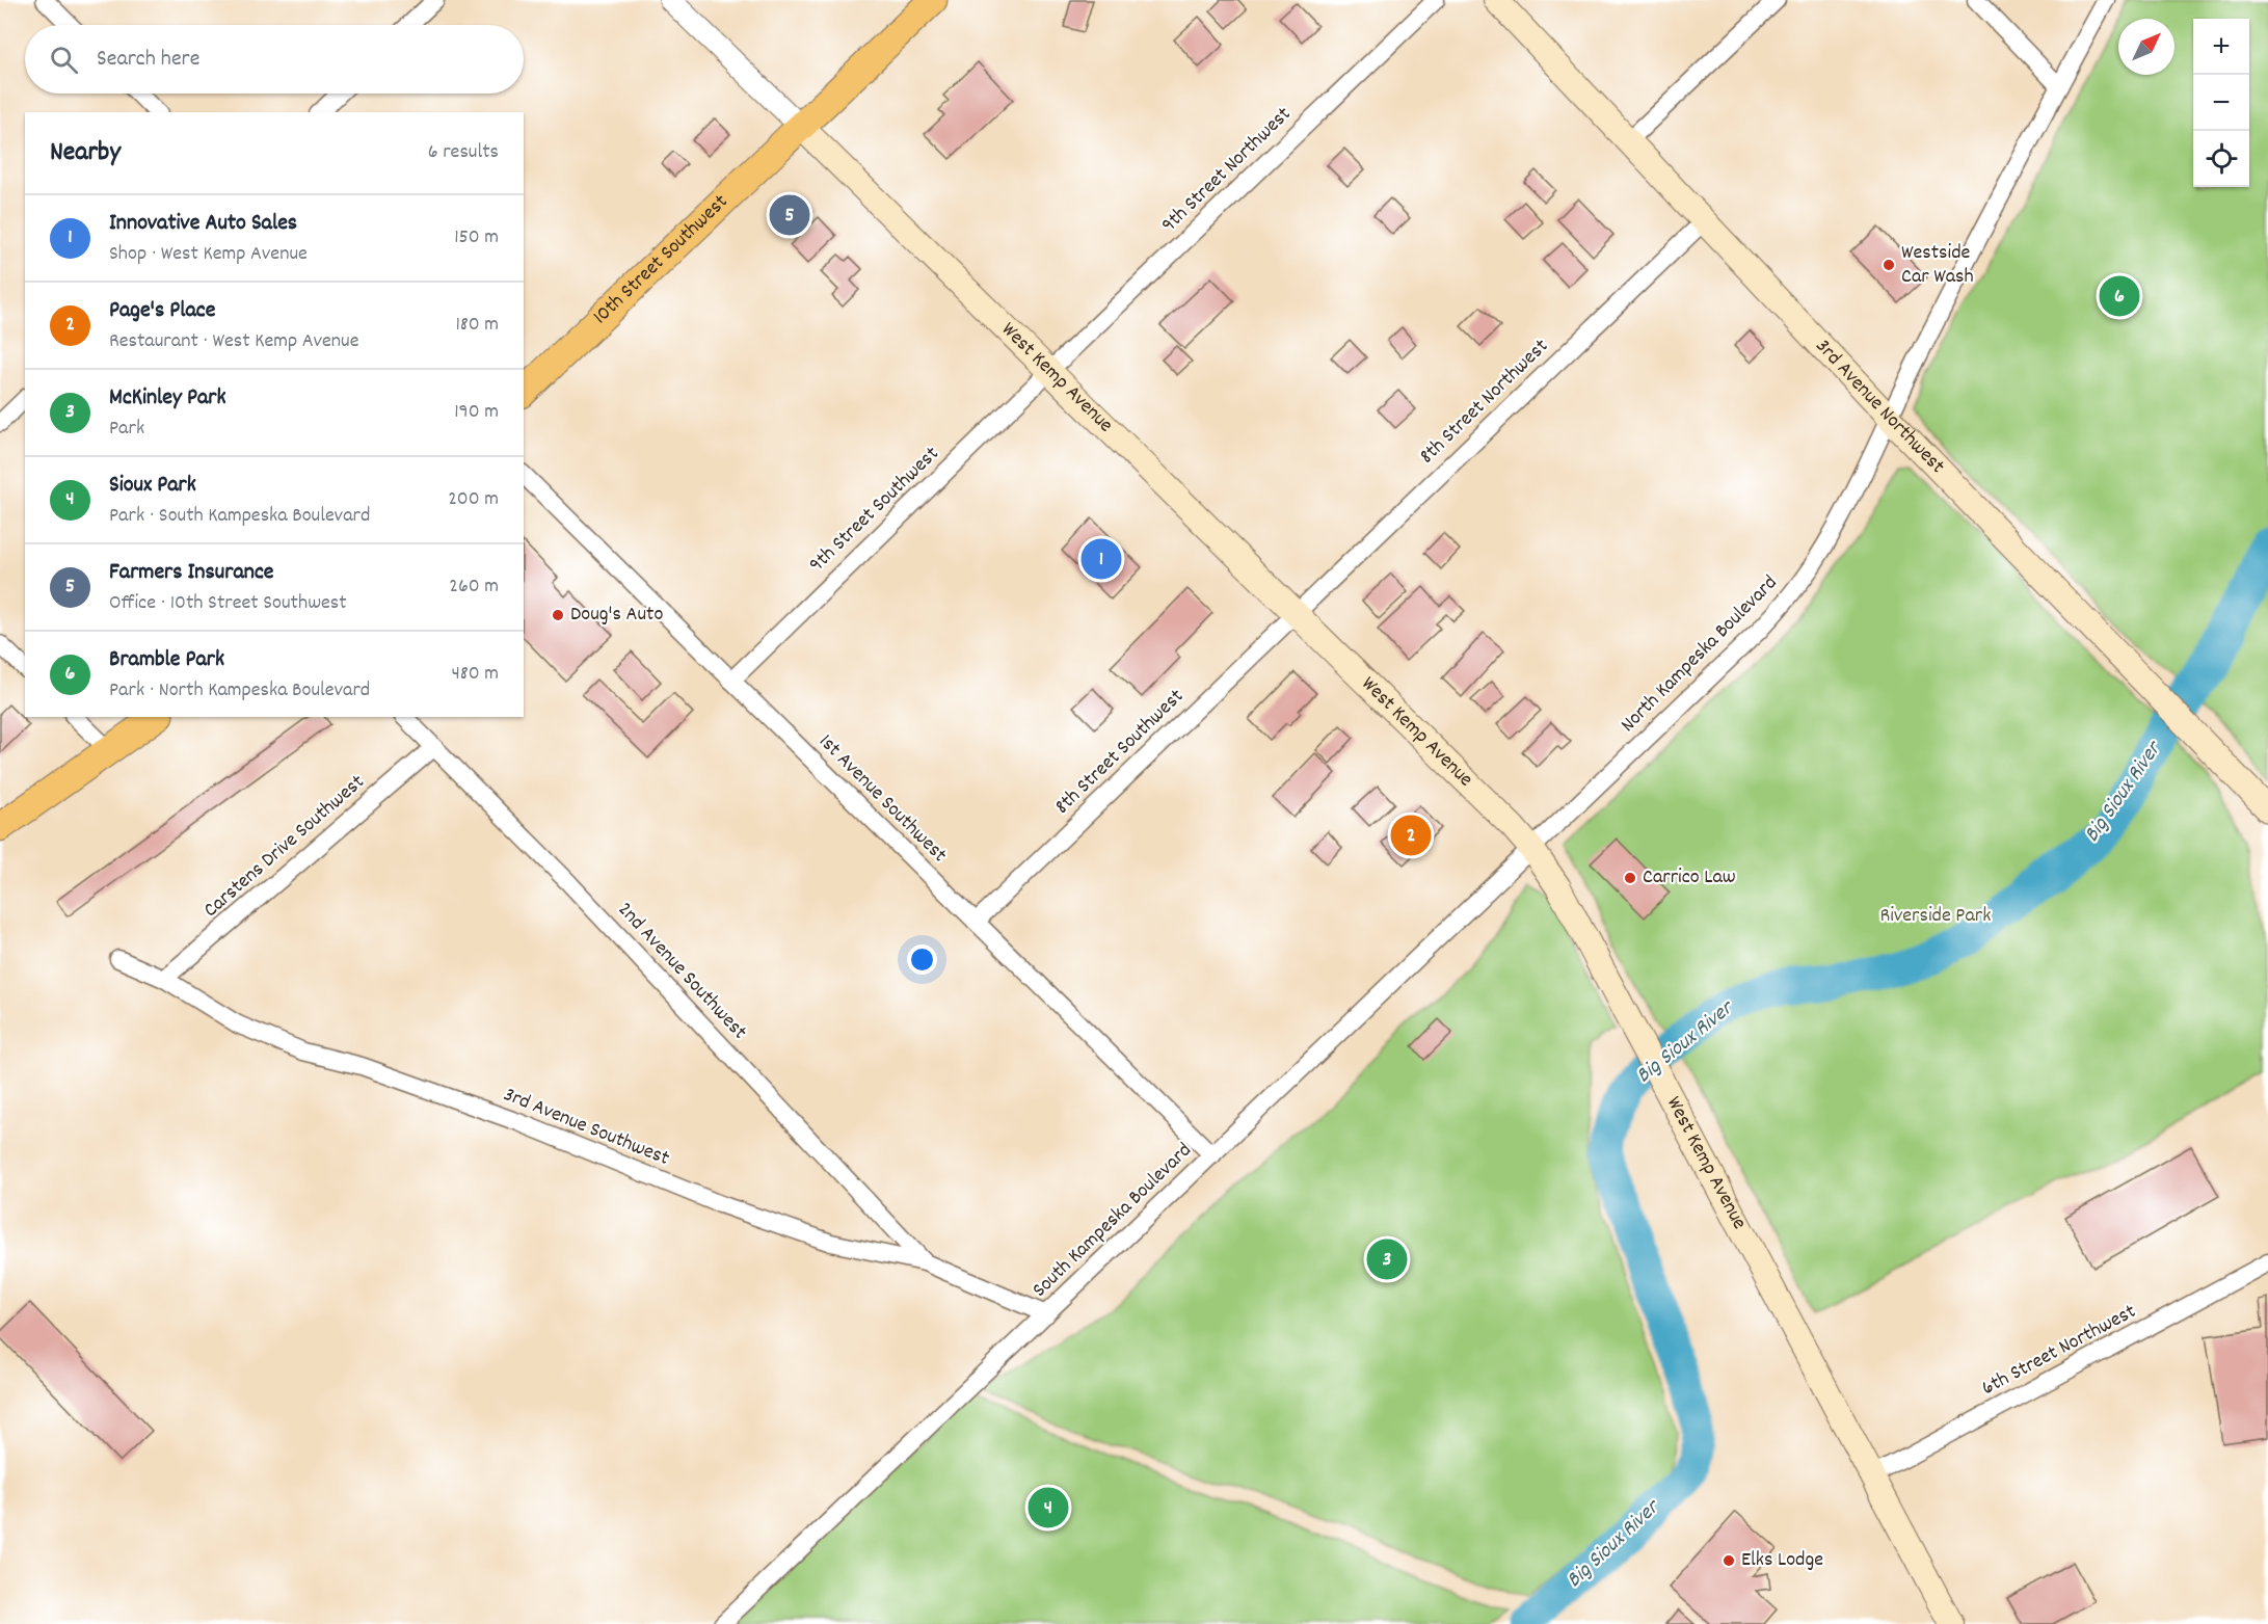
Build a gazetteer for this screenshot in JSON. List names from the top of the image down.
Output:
{
  "streets": {
    "main road": ["10th Street Southwest", "West Kemp Avenue", "3rd Avenue Northwest"],
    "street": [
      "9th Street Northwest",
      "8th Street Northwest",
      "9th Street Southwest",
      "North Kampeska Boulevard",
      "8th Street Southwest",
      "1st Avenue Southwest",
      "Carstens Drive Southwest",
      "2nd Avenue Southwest",
      "3rd Avenue Southwest",
      "South Kampeska Boulevard",
      "6th Street Northwest"
    ]
  },
  "crossings": [
    ["9th Street Northwest", "West Kemp Avenue"],
    ["9th Street Northwest", "9th Street Southwest"],
    ["10th Street Southwest", "West Kemp Avenue"],
    ["West Kemp Avenue", "8th Street Northwest"],
    ["West Kemp Avenue", "9th Street Southwest"],
    ["West Kemp Avenue", "North Kampeska Boulevard"],
    ["West Kemp Avenue", "8th Street Southwest"],
    ["West Kemp Avenue", "South Kampeska Boulevard"],
    ["West Kemp Avenue", "6th Street Northwest"],
    ["8th Street Northwest", "3rd Avenue Northwest"],
    ["8th Street Northwest", "8th Street Southwest"],
    ["3rd Avenue Northwest", "North Kampeska Boulevard"],
    ["9th Street Southwest", "1st Avenue Southwest"],
    ["North Kampeska Boulevard", "South Kampeska Boulevard"],
    ["8th Street Southwest", "1st Avenue Southwest"],
    ["1st Avenue Southwest", "South Kampeska Boulevard"],
    ["Carstens Drive Southwest", "2nd Avenue Southwest"],
    ["Carstens Drive Southwest", "3rd Avenue Southwest"],
    ["2nd Avenue Southwest", "3rd Avenue Southwest"],
    ["3rd Avenue Southwest", "South Kampeska Boulevard"]
  ],
  "water": ["Big Sioux River"],
  "parks": ["Riverside Park"],
  "places": [
    "Westside Car Wash",
    "Doug's Auto",
    "Carrico Law",
    "Elks Lodge"
  ],
  "north": "top right",
  "page": {
    "map_buttons": ["+", "−"],
    "search": "Search here",
    "heading": ["Nearby", "6 results"],
    "pins": [
      "5",
      "6",
      "1",
      "2",
      "3",
      "4"
    ],
    "list": [
      {
        "mark": "1",
        "name": "Innovative Auto Sales",
        "note": "Shop · West Kemp Avenue",
        "value": "150 m"
      },
      {
        "mark": "2",
        "name": "Page's Place",
        "note": "Restaurant · West Kemp Avenue",
        "value": "180 m"
      },
      {
        "mark": "3",
        "name": "McKinley Park",
        "note": "Park",
        "value": "190 m"
      },
      {
        "mark": "4",
        "name": "Sioux Park",
        "note": "Park · South Kampeska Boulevard",
        "value": "200 m"
      },
      {
        "mark": "5",
        "name": "Farmers Insurance",
        "note": "Office · 10th Street Southwest",
        "value": "260 m"
      },
      {
        "mark": "6",
        "name": "Bramble Park",
        "note": "Park · North Kampeska Boulevard",
        "value": "480 m"
      }
    ]
  }
}
